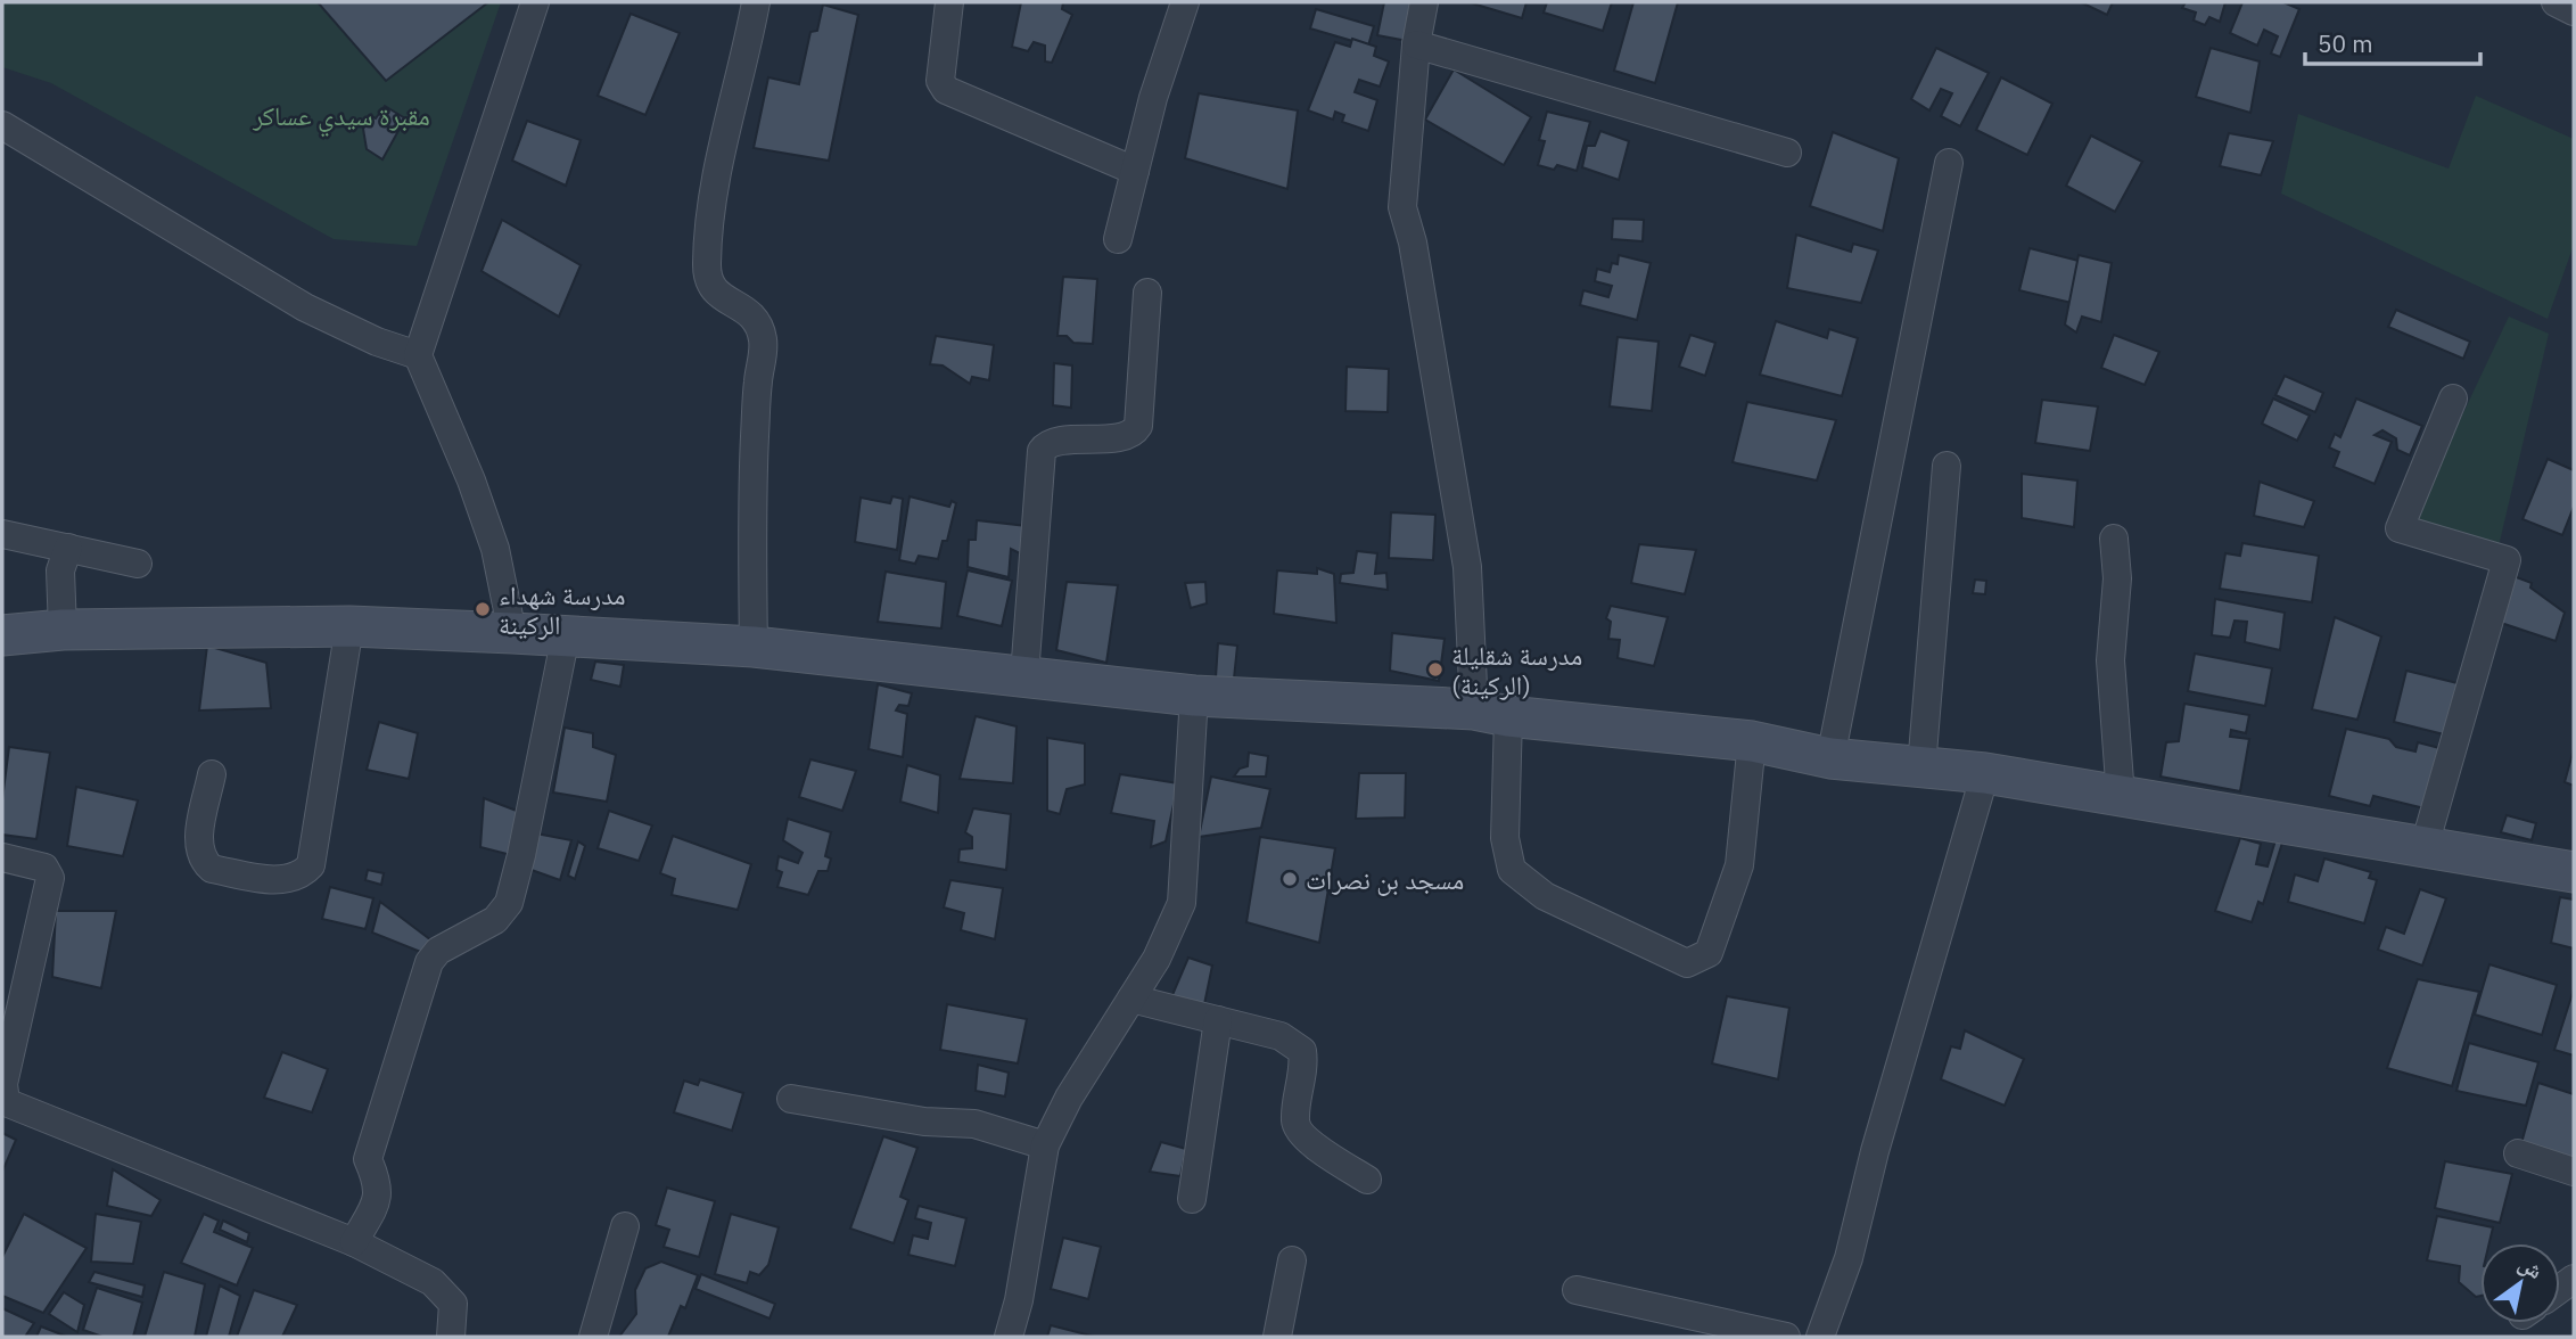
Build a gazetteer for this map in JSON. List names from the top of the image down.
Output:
{
  "parks": ["مقبرة سيدي عساكر"],
  "places": ["مدرسة شهداء الركينة", "مدرسة شقليلة (الركينة)", "مسجد بن نصرات"],
  "scale_bar": "50 m",
  "north": "top right"
}
